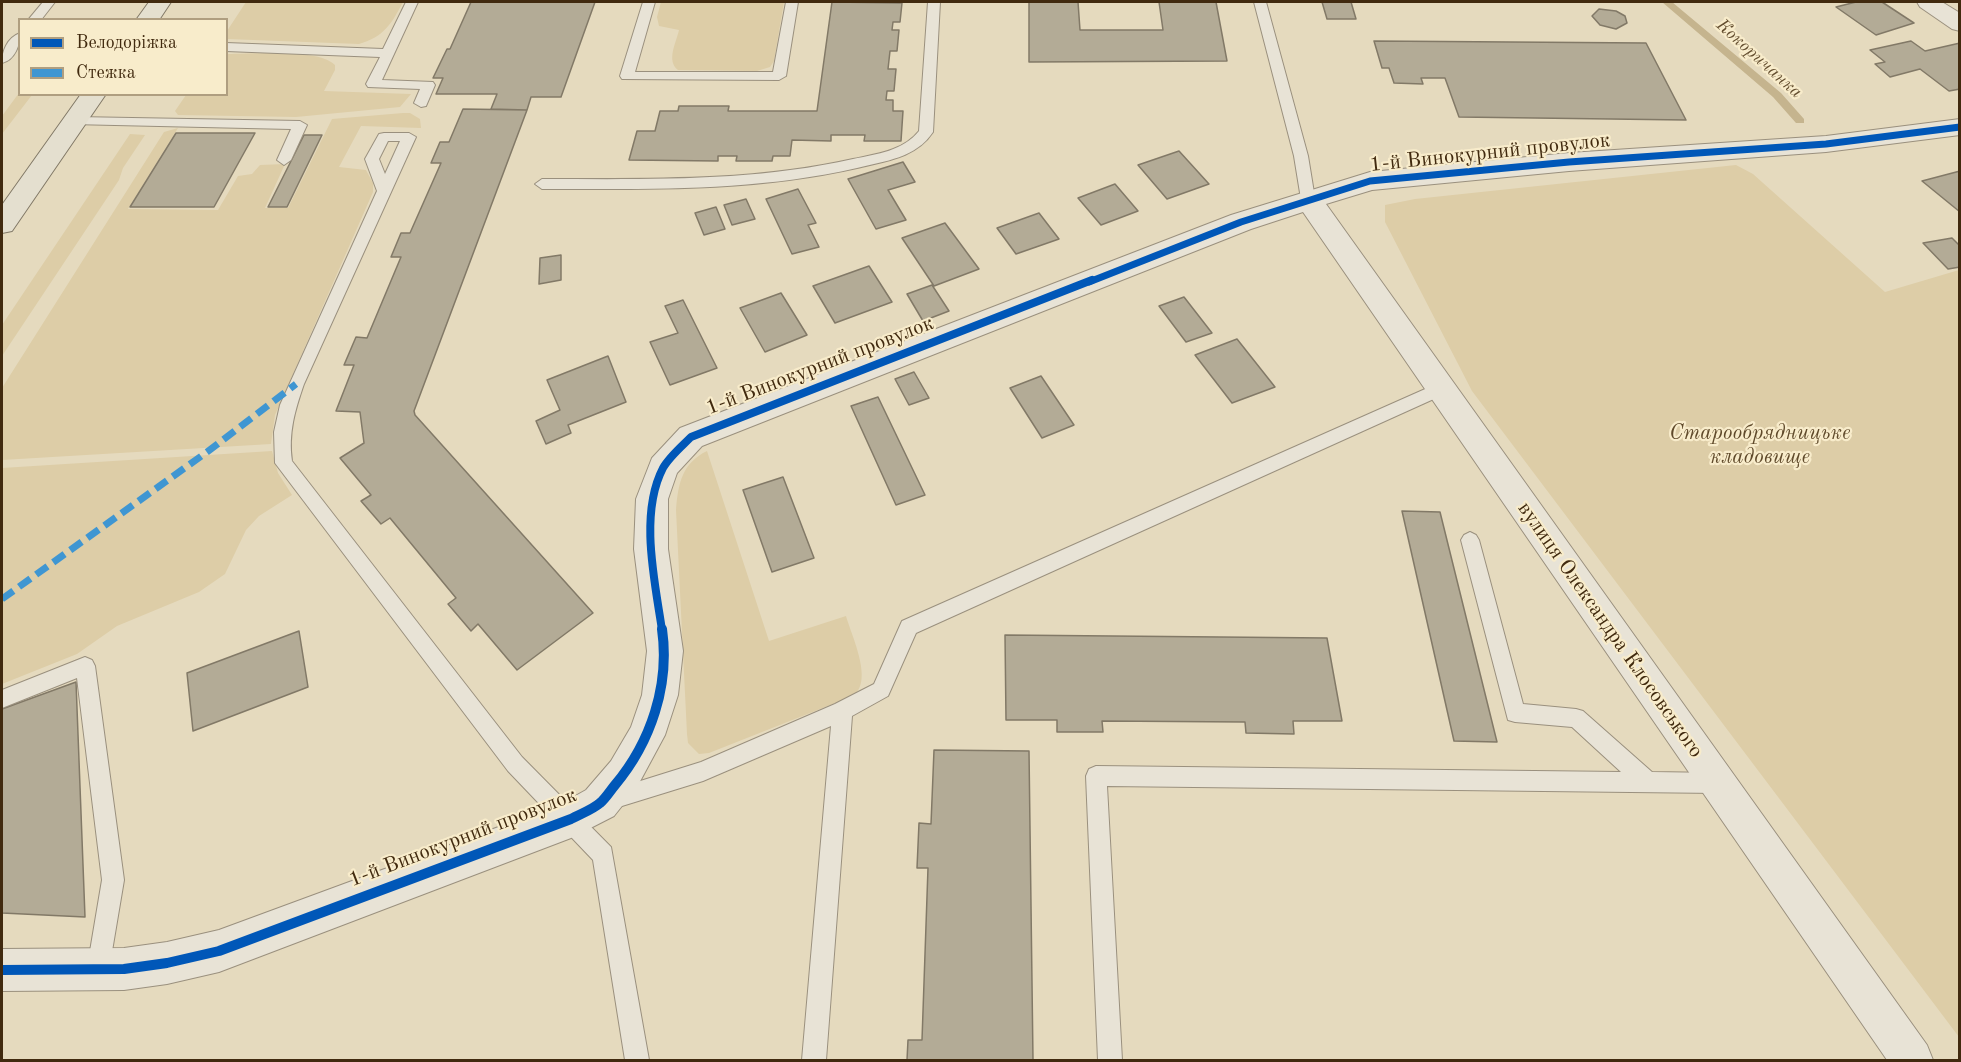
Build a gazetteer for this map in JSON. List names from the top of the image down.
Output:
{
  "streets": {
    "street": ["1-й Винокурний провулок", "вулиця Олександра Клосовського"]
  },
  "crossings": [
    ["1-й Винокурний провулок", "вулиця Олександра Клосовського"]
  ],
  "water": ["Кокоричанка"],
  "parks": ["Старообрядницьке кладовище"],
  "legend": ["Велодоріжка", "Стежка"]
}
